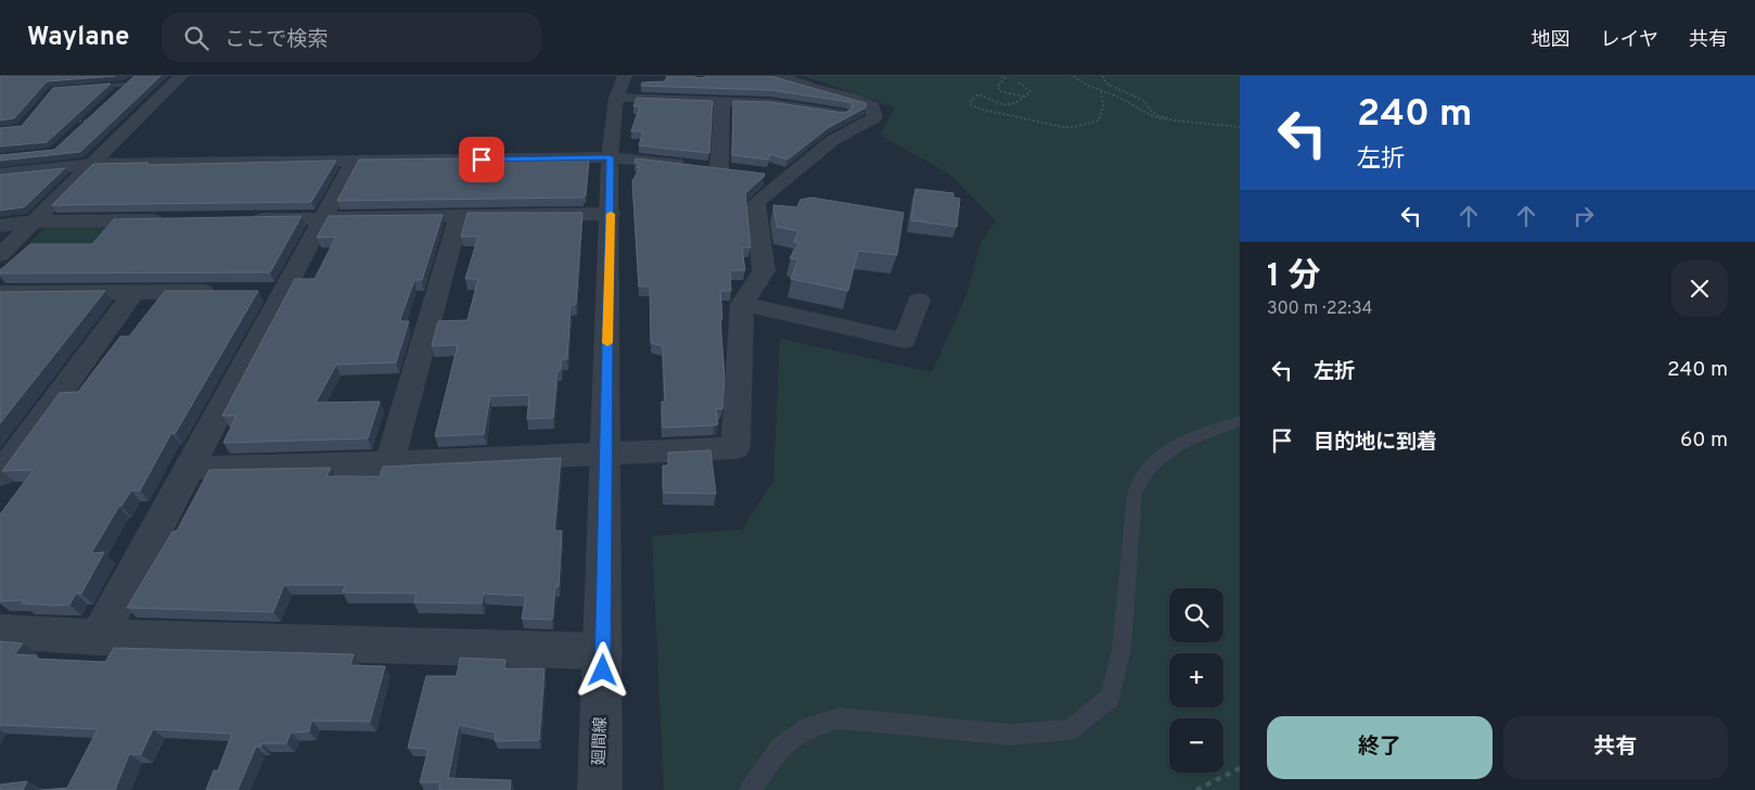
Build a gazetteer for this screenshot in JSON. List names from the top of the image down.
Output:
{
  "streets": {
    "street": ["廻間線"]
  },
  "page": {
    "header": "Waylane",
    "search": "ここで検索",
    "nav": ["地図", "レイヤ", "共有"],
    "turn": ["240 m", "左折"],
    "heading": ["1 分", "300 m · 22:34"],
    "list": [
      {
        "name": "左折",
        "value": "240 m"
      },
      {
        "name": "目的地に到着",
        "value": "60 m"
      }
    ],
    "map_buttons": ["+", "−"],
    "buttons": ["終了", "共有"]
  }
}
